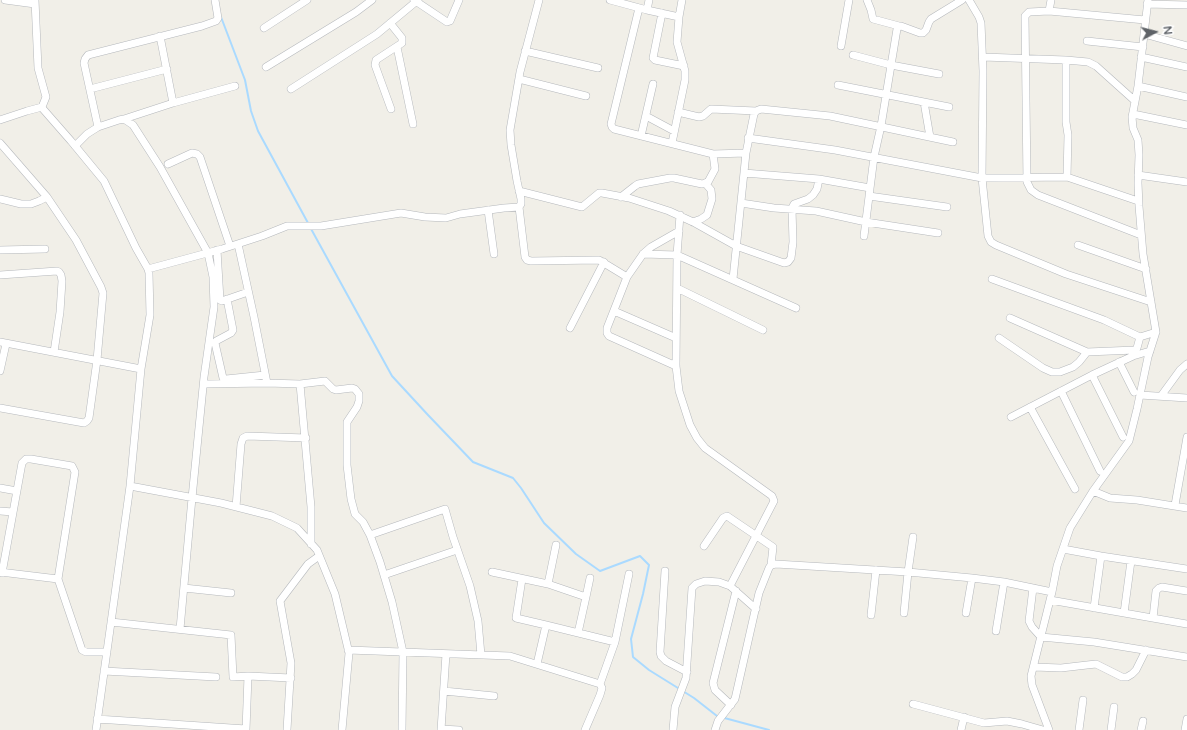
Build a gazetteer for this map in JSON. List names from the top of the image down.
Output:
{
  "north": "right"
}
